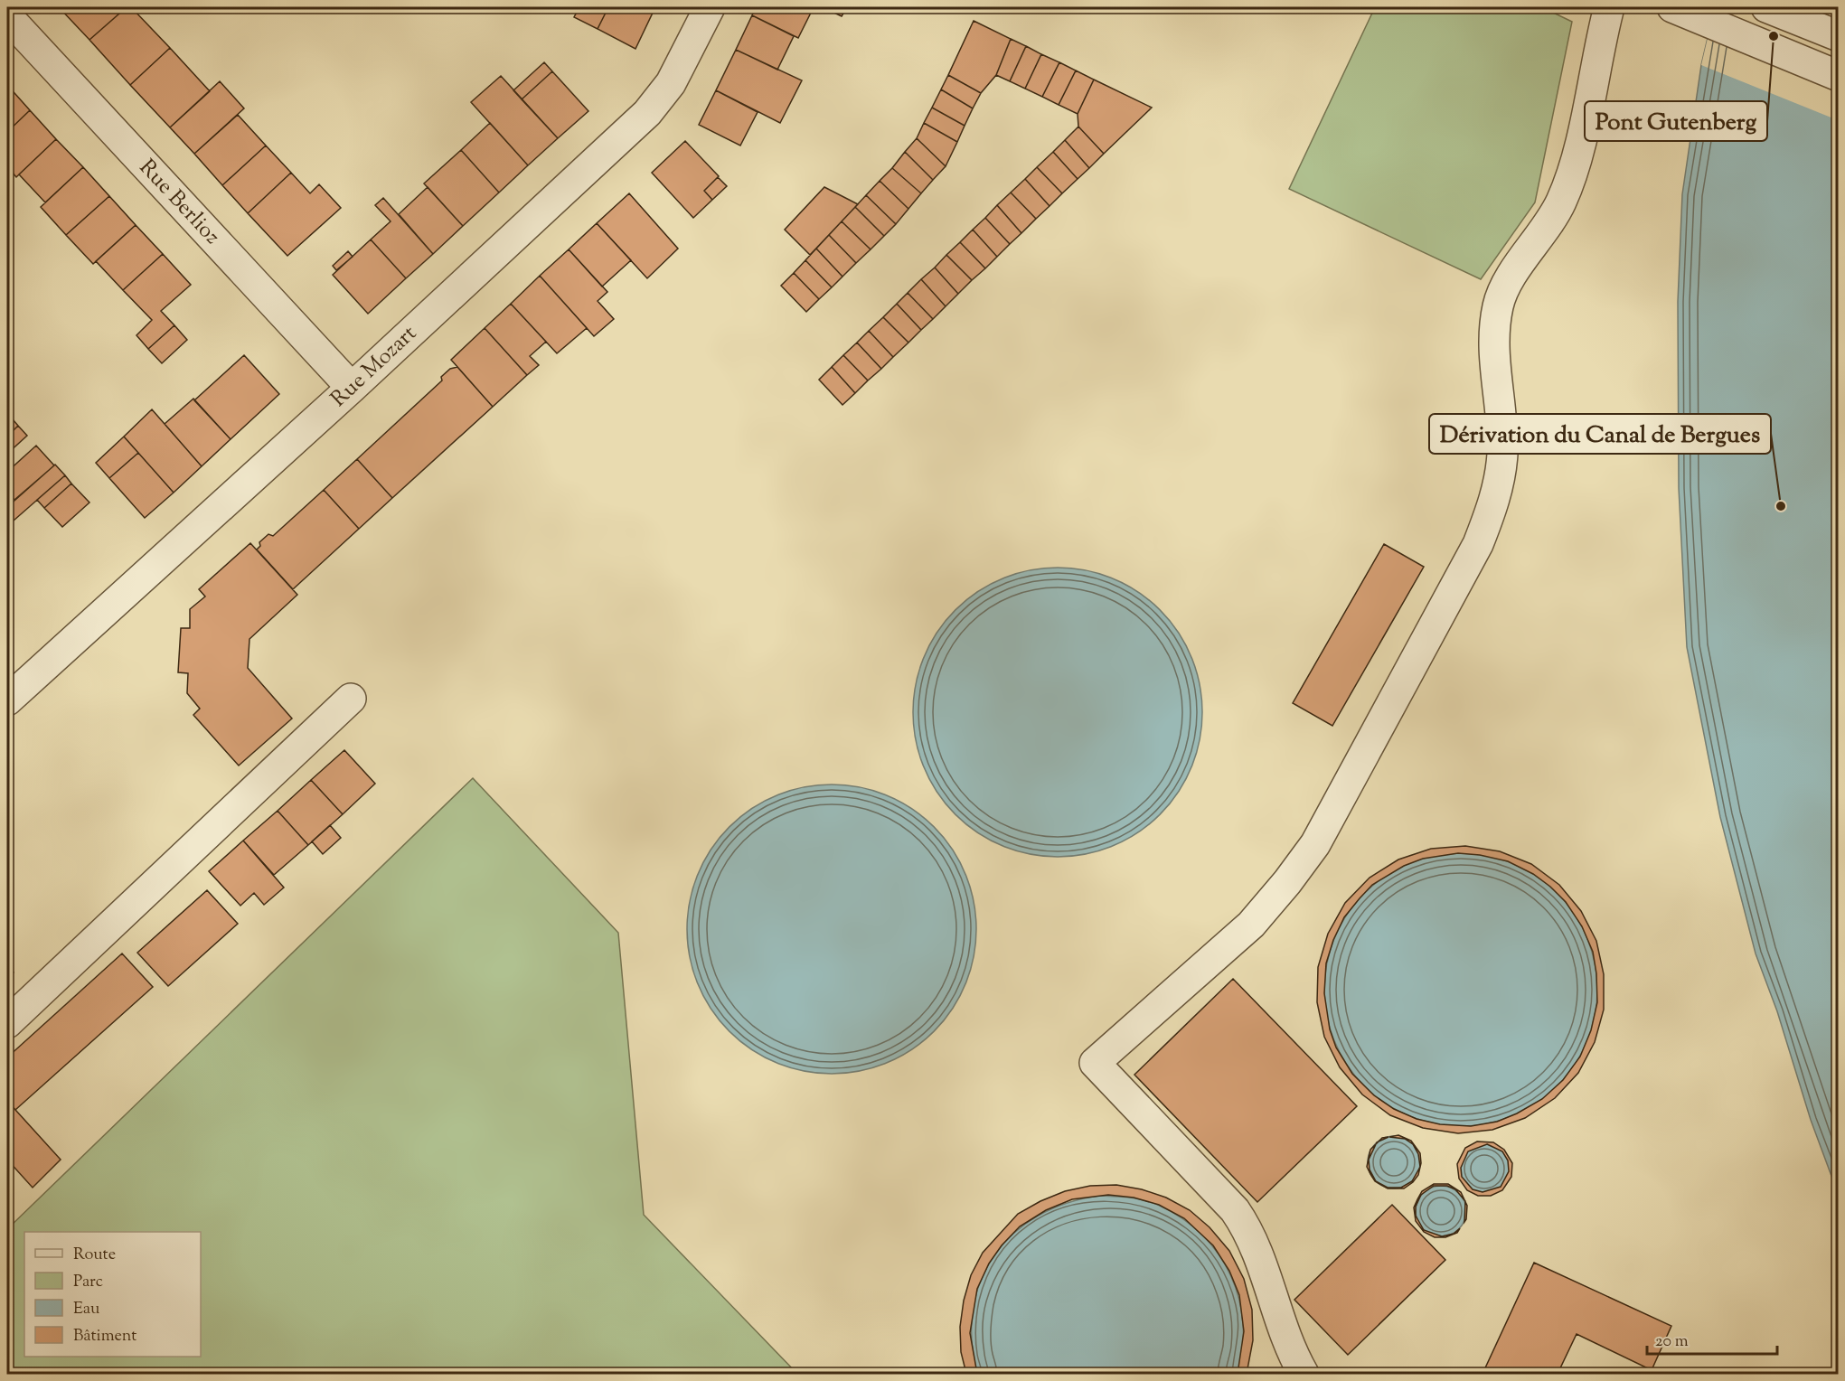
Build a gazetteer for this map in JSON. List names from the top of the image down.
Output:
{
  "streets": {
    "street": ["Rue Berlioz", "Rue Mozart"]
  },
  "crossings": [
    ["Rue Berlioz", "Rue Mozart"]
  ],
  "places": ["Pont Gutenberg", "Dérivation du Canal de Bergues"],
  "legend": [
    "Route",
    "Parc",
    "Eau",
    "Bâtiment"
  ],
  "scale_bar": "20 m"
}
